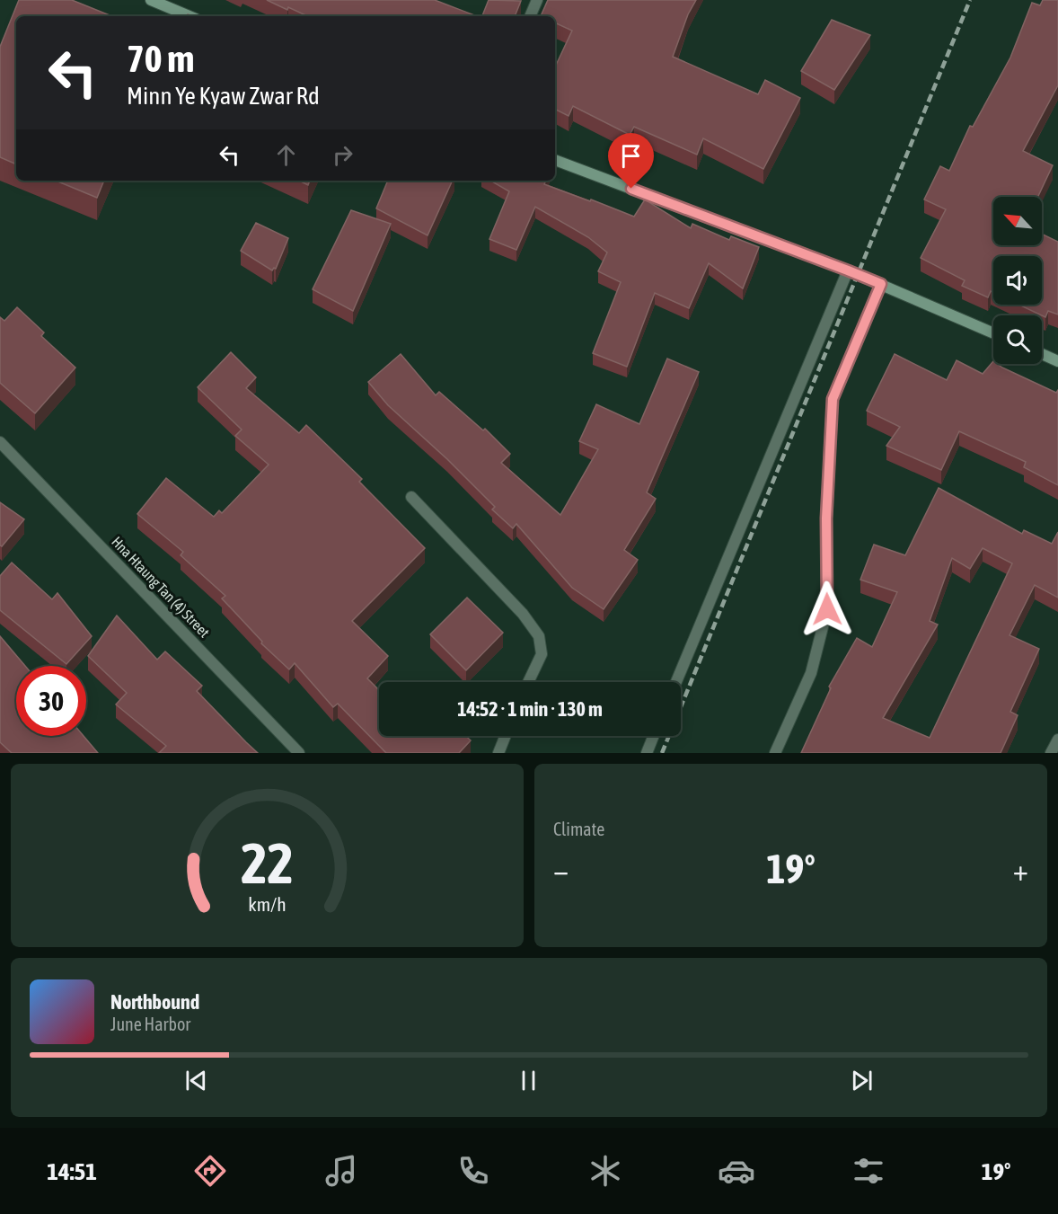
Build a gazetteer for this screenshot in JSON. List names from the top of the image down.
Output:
{
  "streets": {
    "street": ["Hna Htaung Tan (4) Street"]
  },
  "north": "top left",
  "page": {
    "turn": ["70 m", "Minn Ye Kyaw Zwar Rd"],
    "limit": "30",
    "trip": "14:52 · 1 min · 130 m",
    "tile": "Climate",
    "heat": ["−", "19°", "+"],
    "song": ["Northbound", "June Harbor"],
    "tabs": ["14:51", "19°"],
    "gauge": ["22", "km/h"]
  }
}
